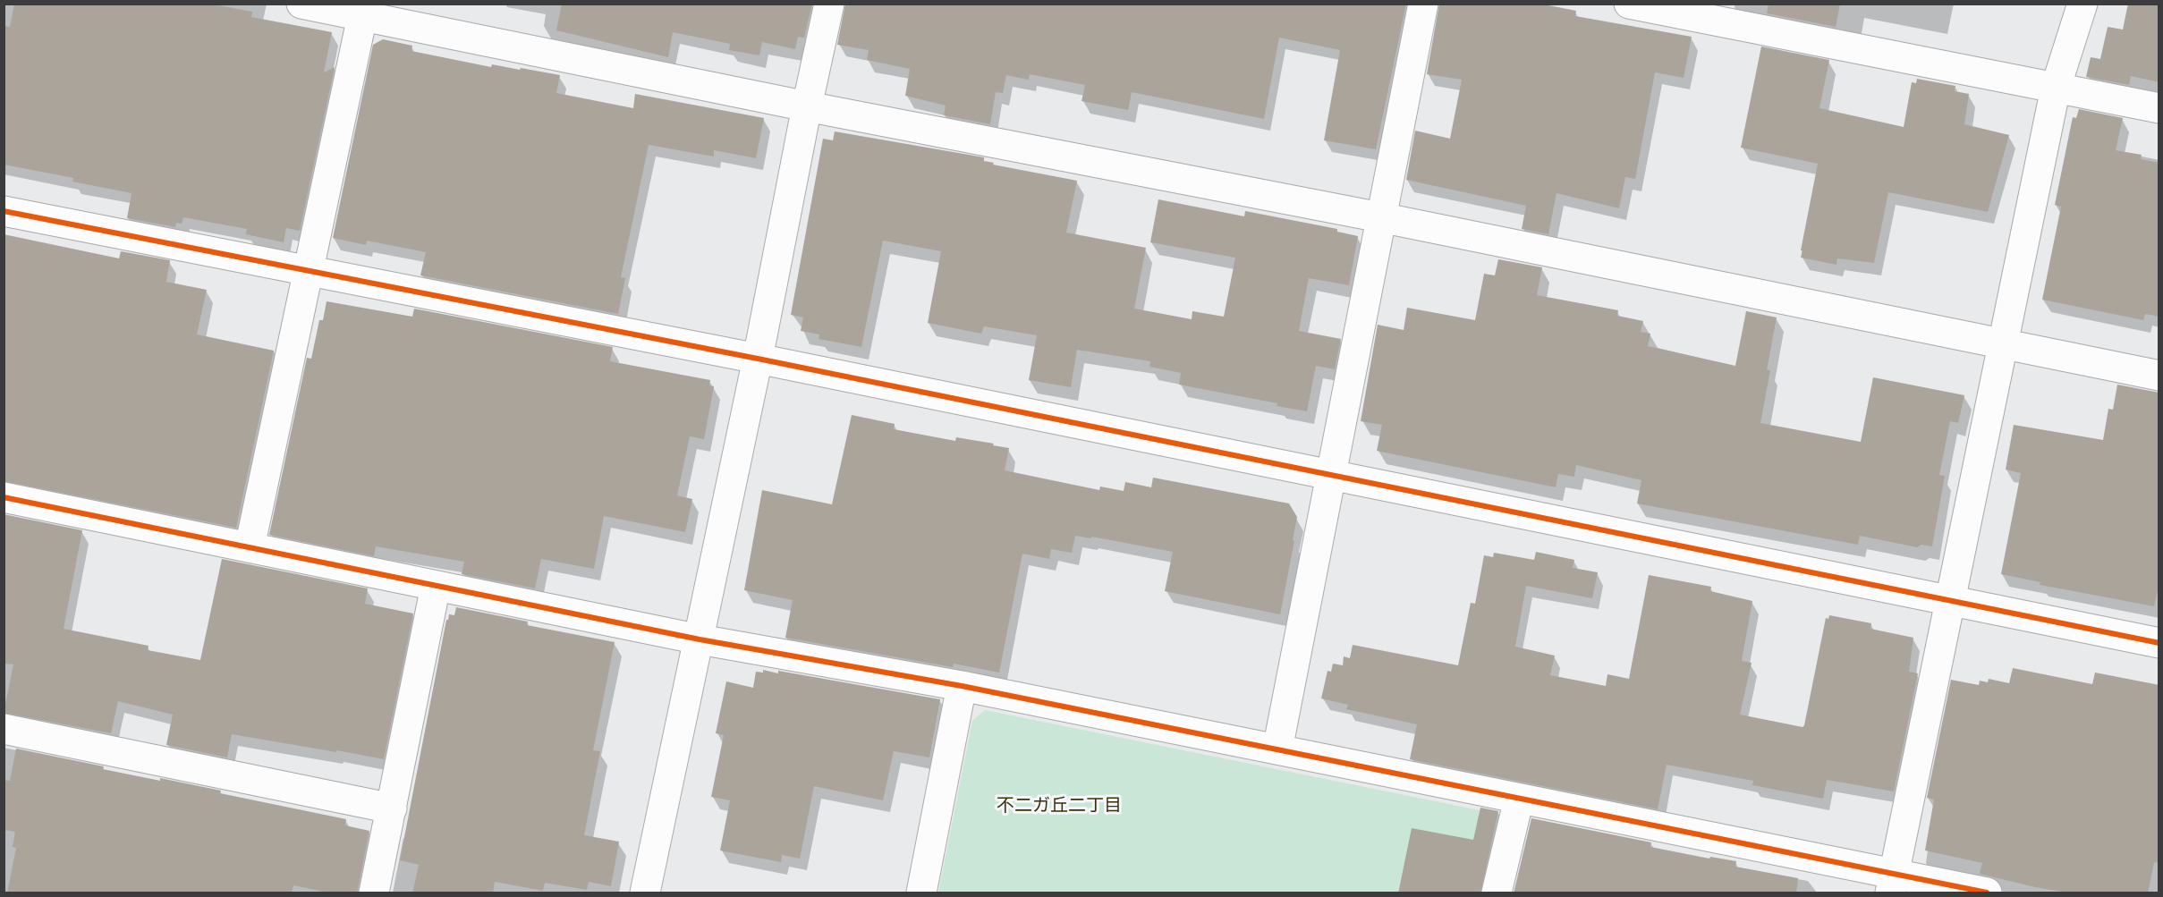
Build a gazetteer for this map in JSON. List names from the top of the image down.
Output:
{
  "districts": ["不二ガ丘二丁目"]
}
